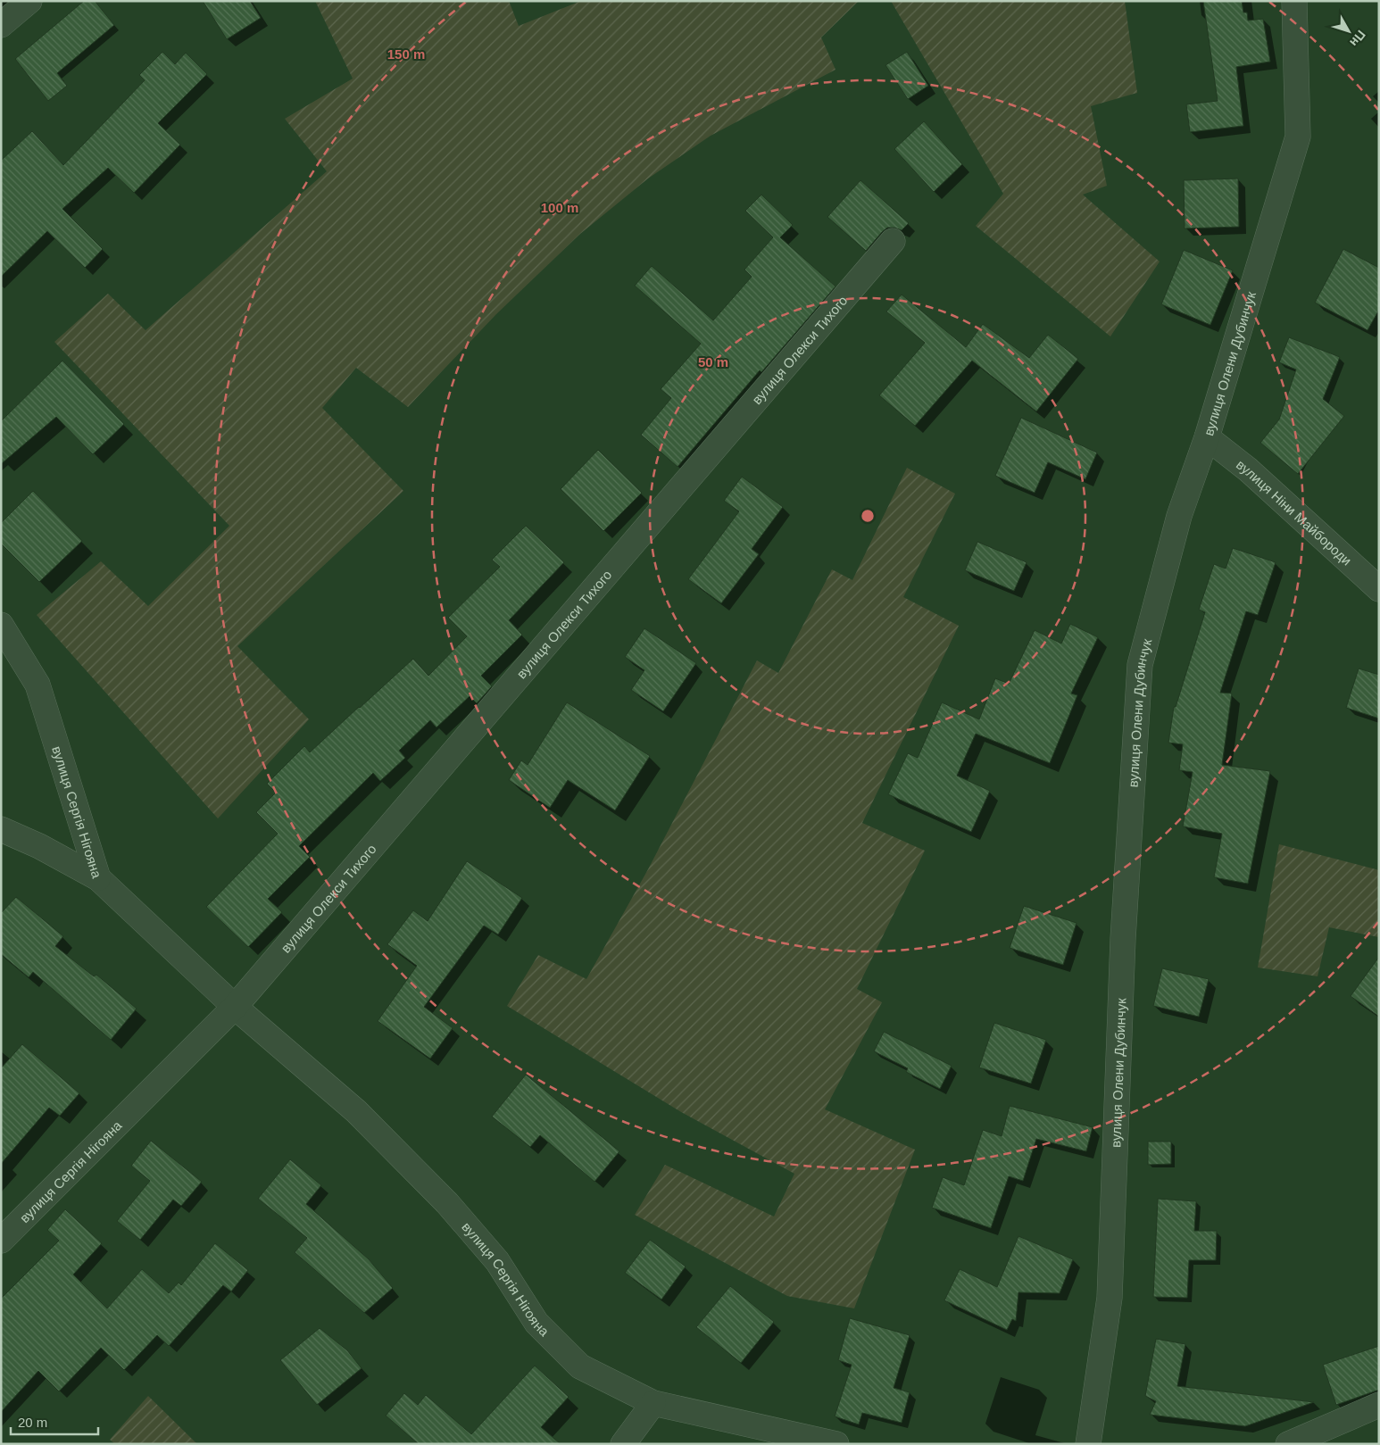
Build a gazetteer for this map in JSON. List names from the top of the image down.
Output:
{
  "streets": {
    "street": [
      "вулиця Олекси Тихого",
      "вулиця Олени Дубинчук",
      "вулиця Ніни Майбороди",
      "вулиця Сергія Нігояна"
    ]
  },
  "crossings": [
    ["вулиця Олекси Тихого", "вулиця Сергія Нігояна"],
    ["вулиця Олени Дубинчук", "вулиця Ніни Майбороди"]
  ],
  "scale_bar": "20 m",
  "north": "bottom right",
  "rings": ["150 m", "100 m", "50 m"]
}
